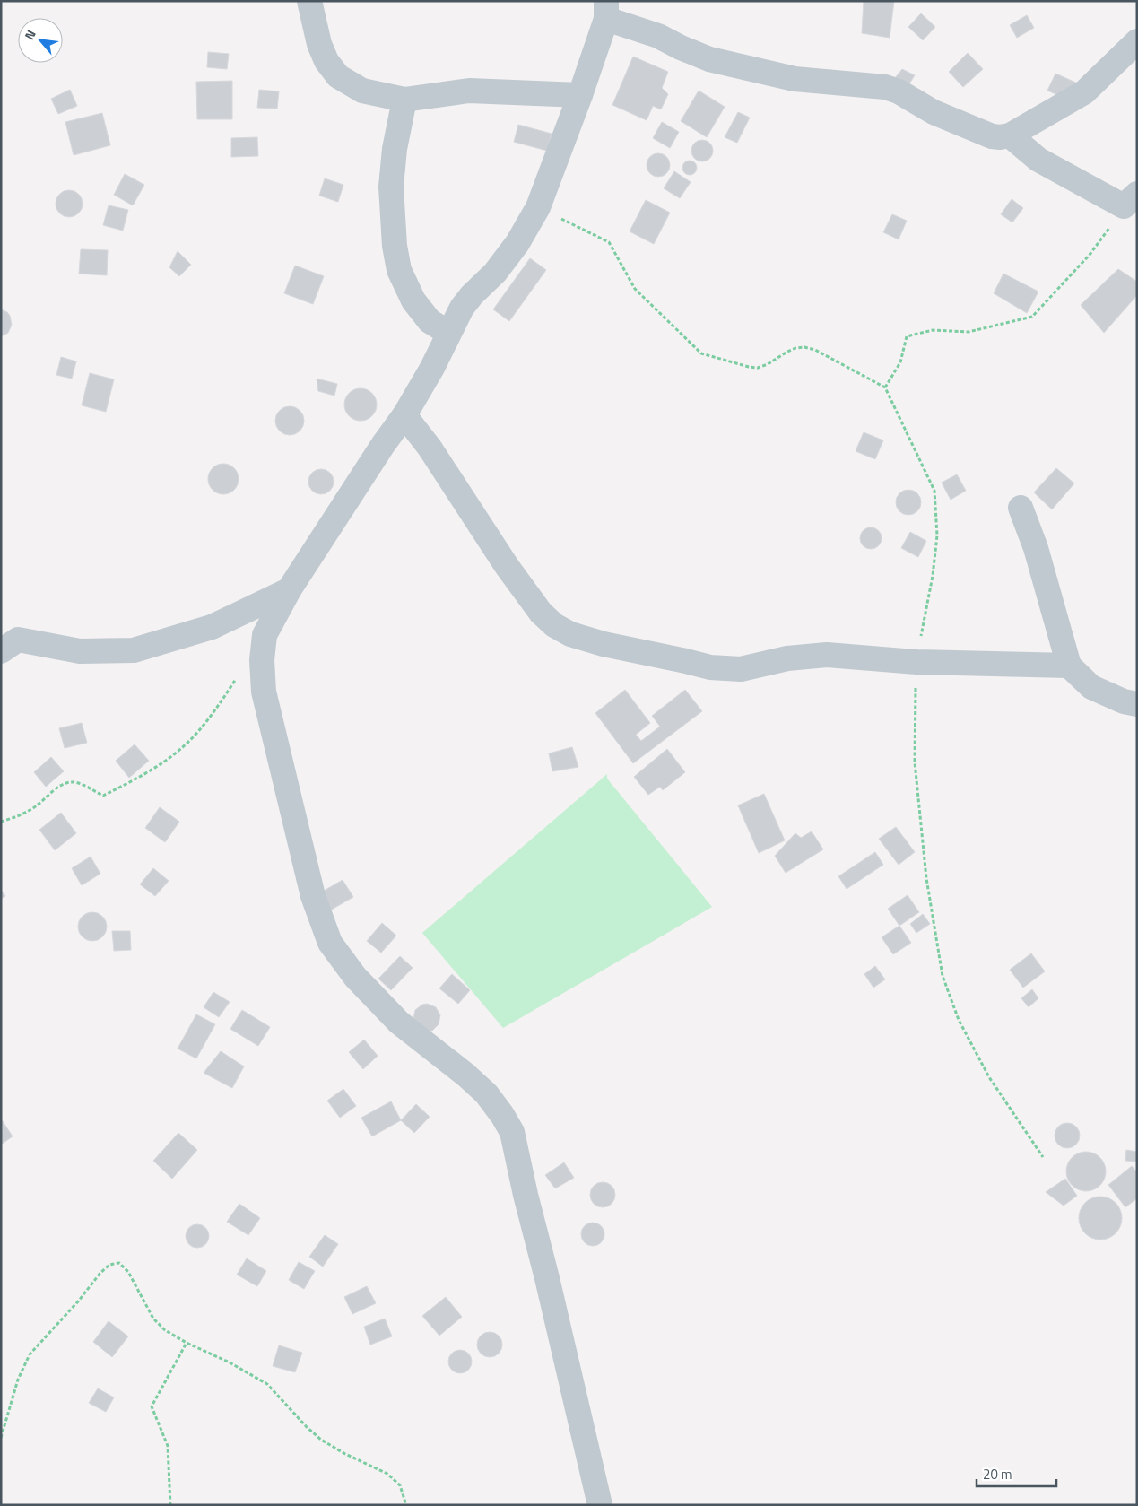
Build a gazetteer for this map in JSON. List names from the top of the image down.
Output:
{
  "scale_bar": "20 m",
  "north": "top left"
}
